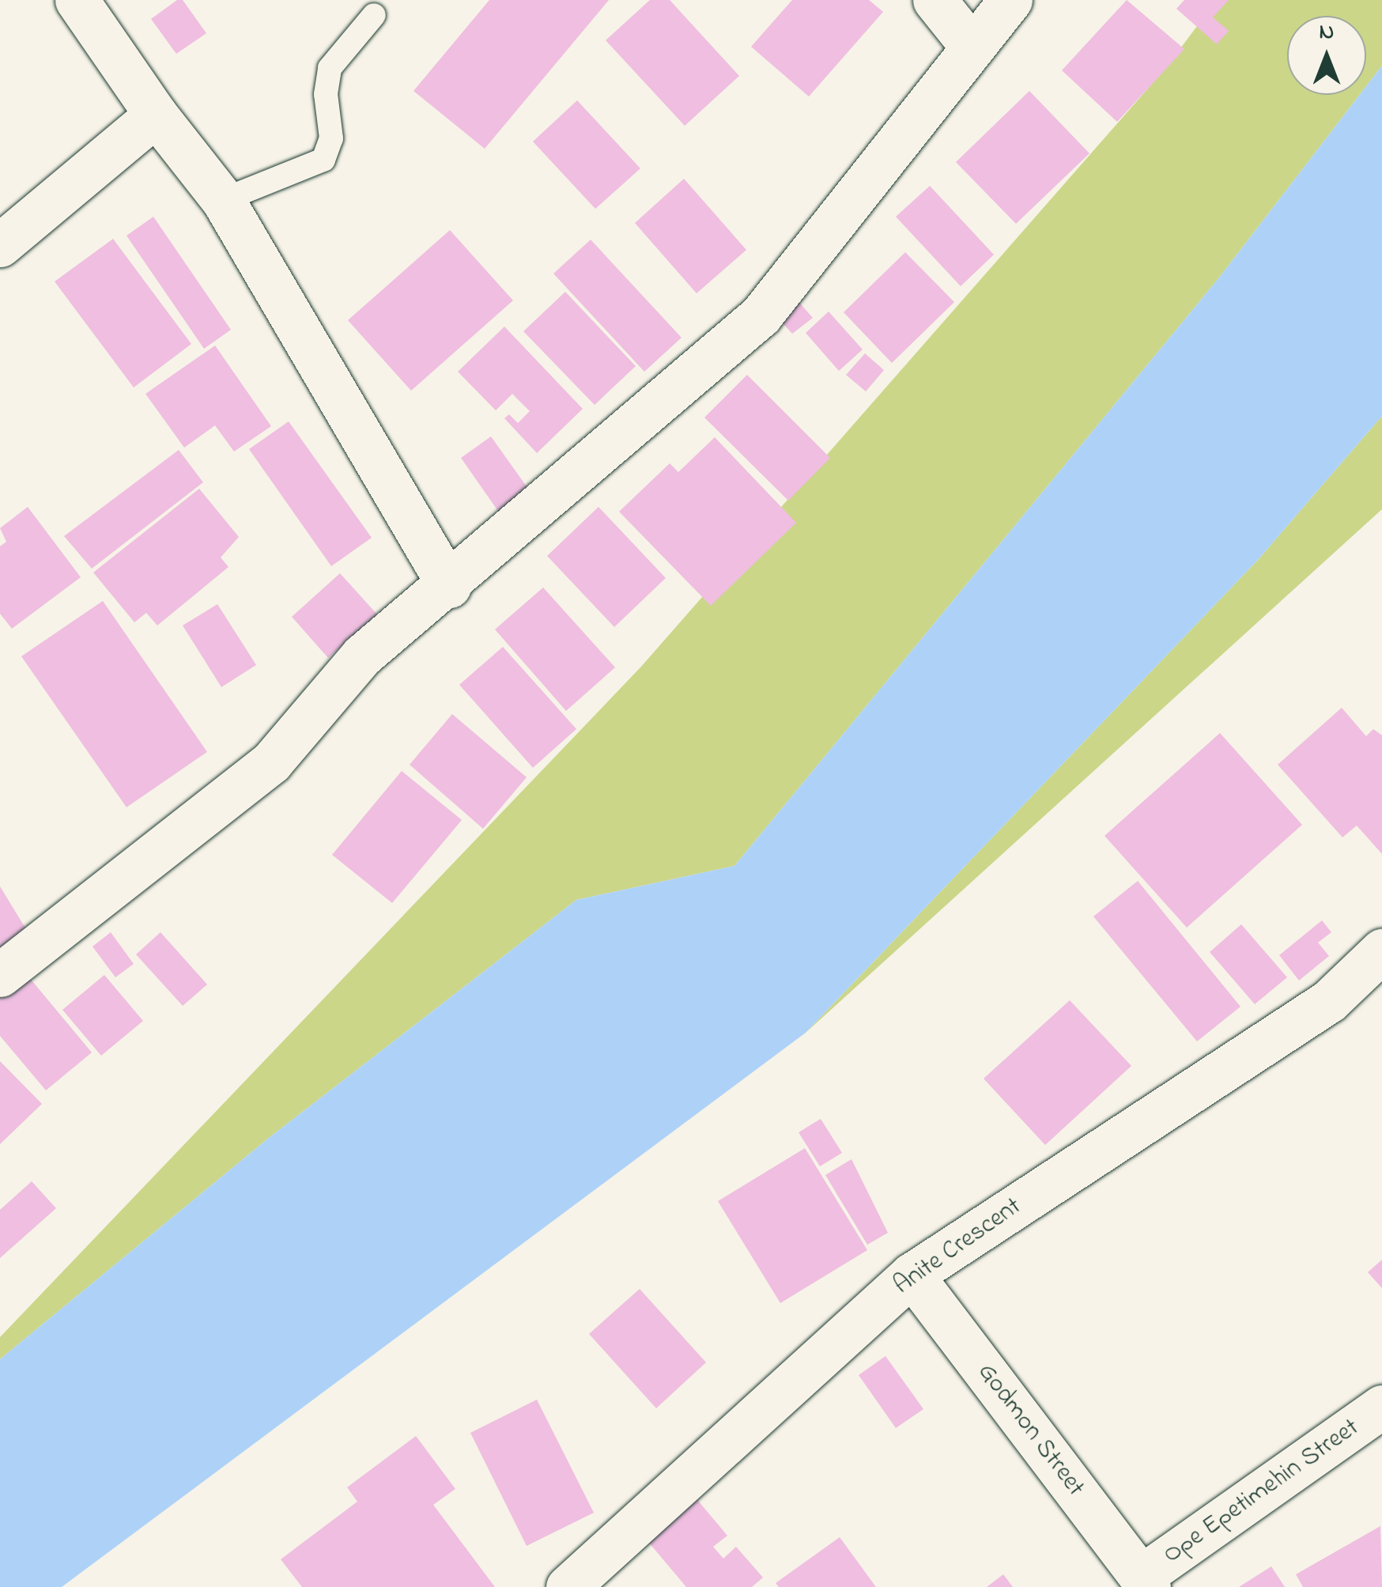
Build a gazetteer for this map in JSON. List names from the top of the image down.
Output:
{
  "streets": {
    "street": ["Anite Crescent", "Godmon Street", "Ope Epetimehin Street"]
  },
  "crossings": [
    ["Anite Crescent", "Godmon Street"],
    ["Godmon Street", "Ope Epetimehin Street"]
  ],
  "north": "top"
}
